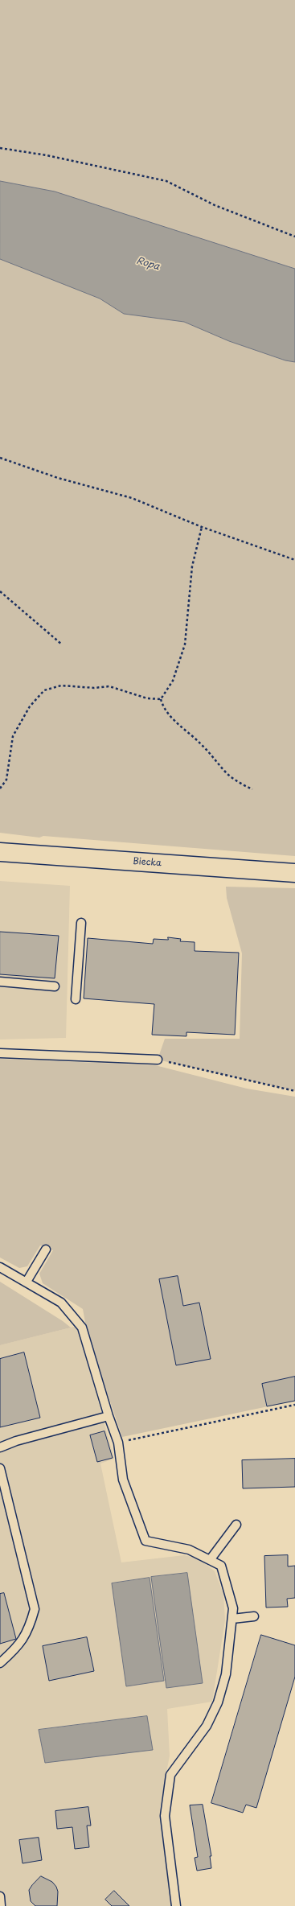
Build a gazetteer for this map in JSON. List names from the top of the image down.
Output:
{
  "streets": {
    "main road": ["Biecka"]
  },
  "water": ["Ropa"]
}
